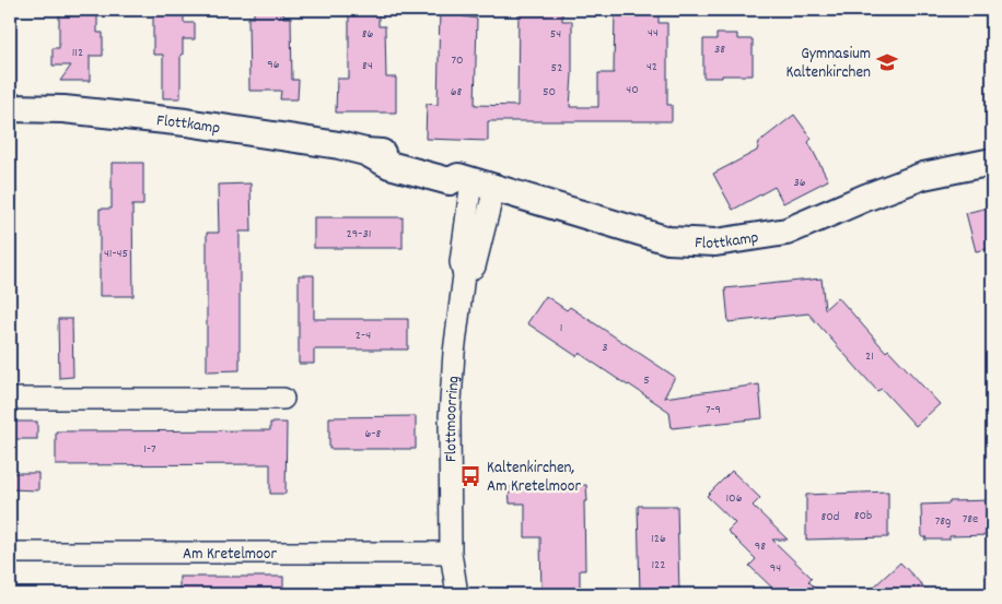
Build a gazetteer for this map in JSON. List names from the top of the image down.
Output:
{
  "streets": {
    "street": ["Flottkamp", "Flottmoorring", "Am Kretelmoor"]
  },
  "crossings": [
    ["Flottkamp", "Flottmoorring"],
    ["Flottmoorring", "Am Kretelmoor"]
  ],
  "places": {
    "school or university": ["Gymnasium Kaltenkirchen"],
    "bus stop": ["Kaltenkirchen, Am Kretelmoor"]
  },
  "house_numbers": [
    "44",
    "86",
    "54",
    "38",
    "112",
    "70",
    "96",
    "84",
    "42",
    "52",
    "40",
    "68",
    "50",
    "36",
    "29-31",
    "41-45",
    "1",
    "2-4",
    "3",
    "21",
    "5",
    "7-9",
    "6-8",
    "1-7",
    "106",
    "80b",
    "80d",
    "78e",
    "78g",
    "126",
    "98",
    "122",
    "94"
  ]
}
